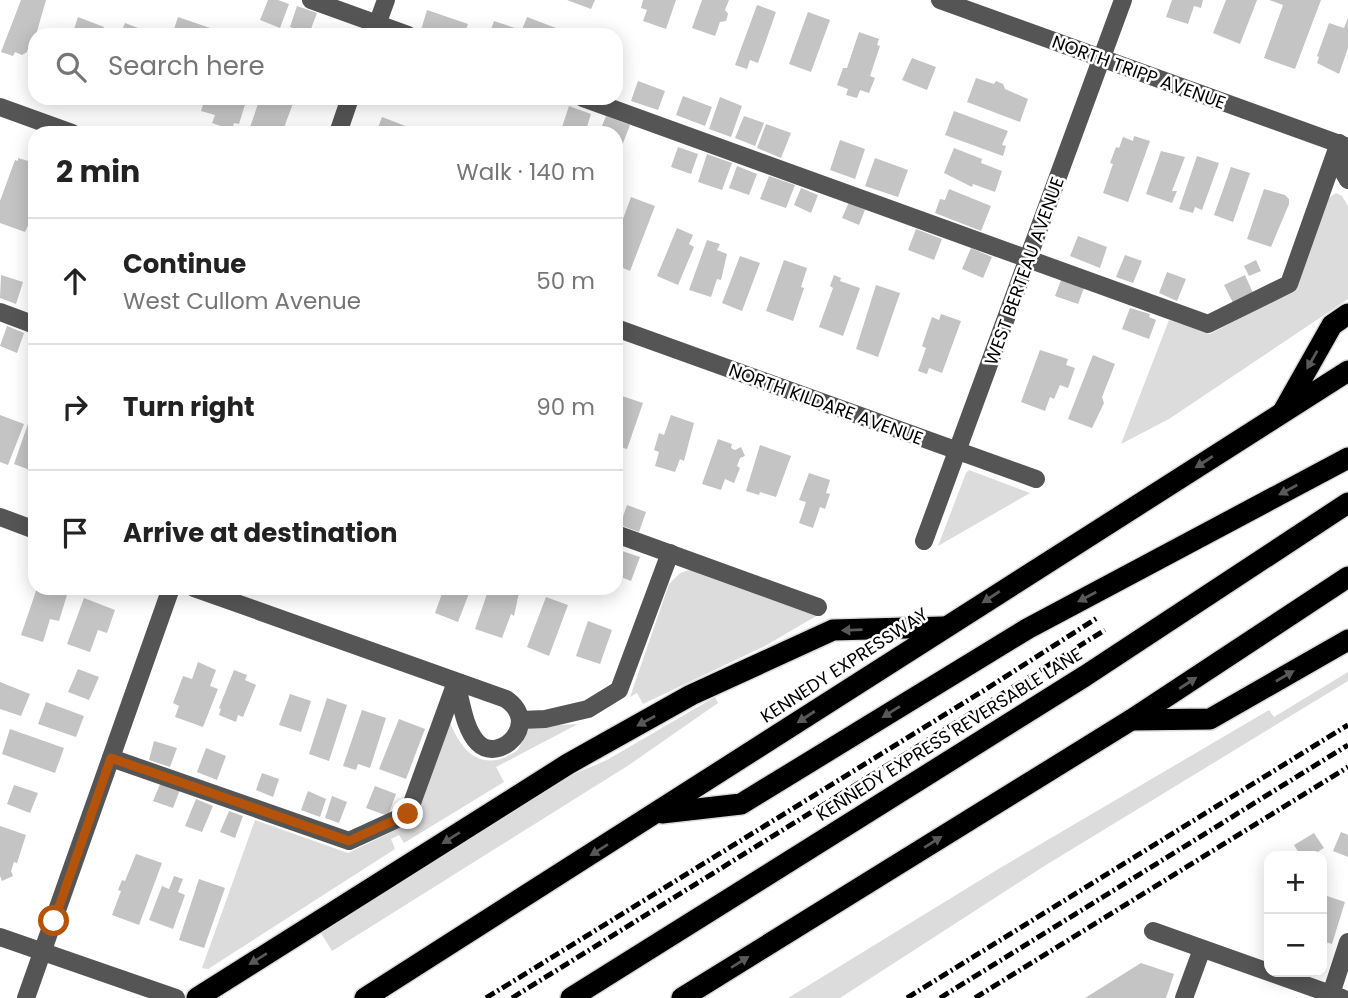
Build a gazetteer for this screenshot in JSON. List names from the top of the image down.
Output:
{
  "streets": {
    "highway": ["KENNEDY EXPRESSWAY", "KENNEDY EXPRESS REVERSABLE LANE"],
    "street": ["NORTH TRIPP AVENUE", "WEST BERTEAU AVENUE", "NORTH KILDARE AVENUE"]
  },
  "crossings": [
    ["NORTH TRIPP AVENUE", "WEST BERTEAU AVENUE"],
    ["WEST BERTEAU AVENUE", "NORTH KILDARE AVENUE"]
  ],
  "page": {
    "search": "Search here",
    "heading": ["2 min", "Walk · 140 m"],
    "list": [
      ["Continue", "West Cullom Avenue", "50 m"],
      ["Turn right", "90 m"],
      "Arrive at destination"
    ],
    "map_buttons": ["+", "−"]
  }
}
